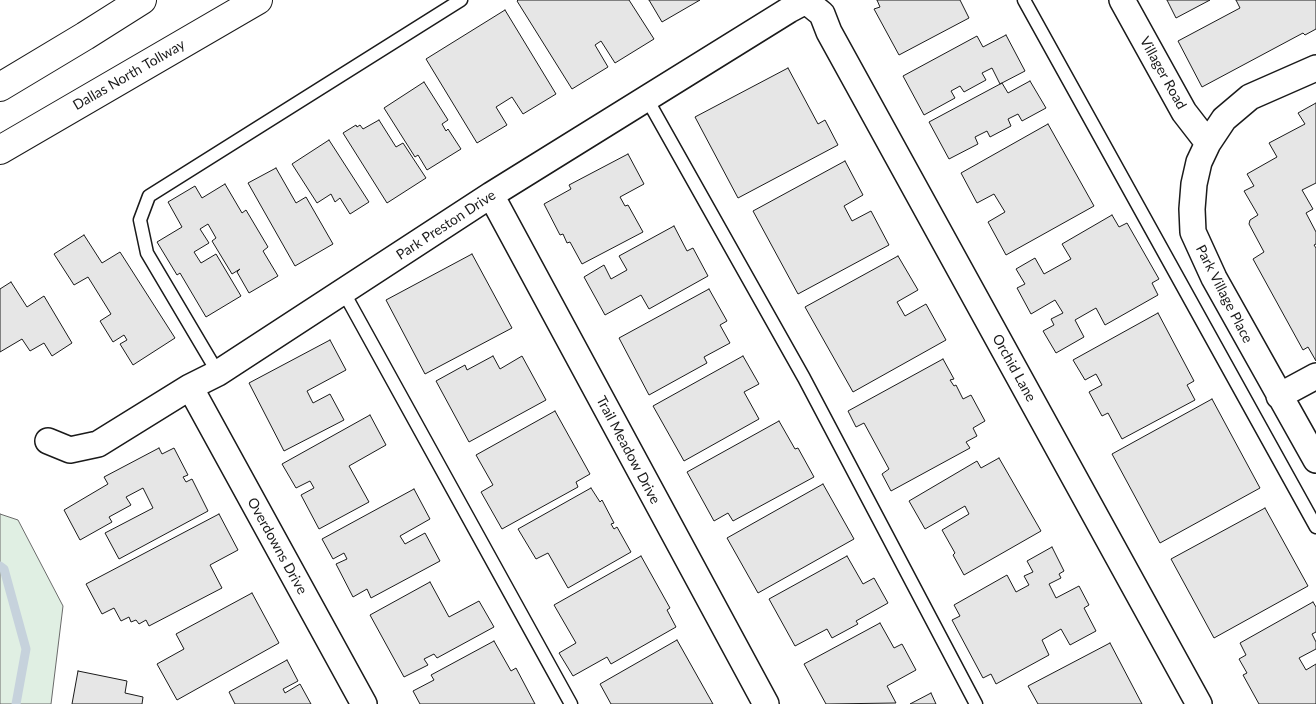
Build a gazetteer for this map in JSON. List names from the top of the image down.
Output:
{
  "streets": {
    "highway": ["Dallas North Tollway"],
    "street": [
      "Villager Road",
      "Park Preston Drive",
      "Park Village Place",
      "Orchid Lane",
      "Trail Meadow Drive",
      "Overdowns Drive"
    ]
  },
  "crossings": [
    ["Villager Road", "Park Village Place"],
    ["Park Preston Drive", "Orchid Lane"],
    ["Park Preston Drive", "Trail Meadow Drive"],
    ["Park Preston Drive", "Overdowns Drive"]
  ]
}
